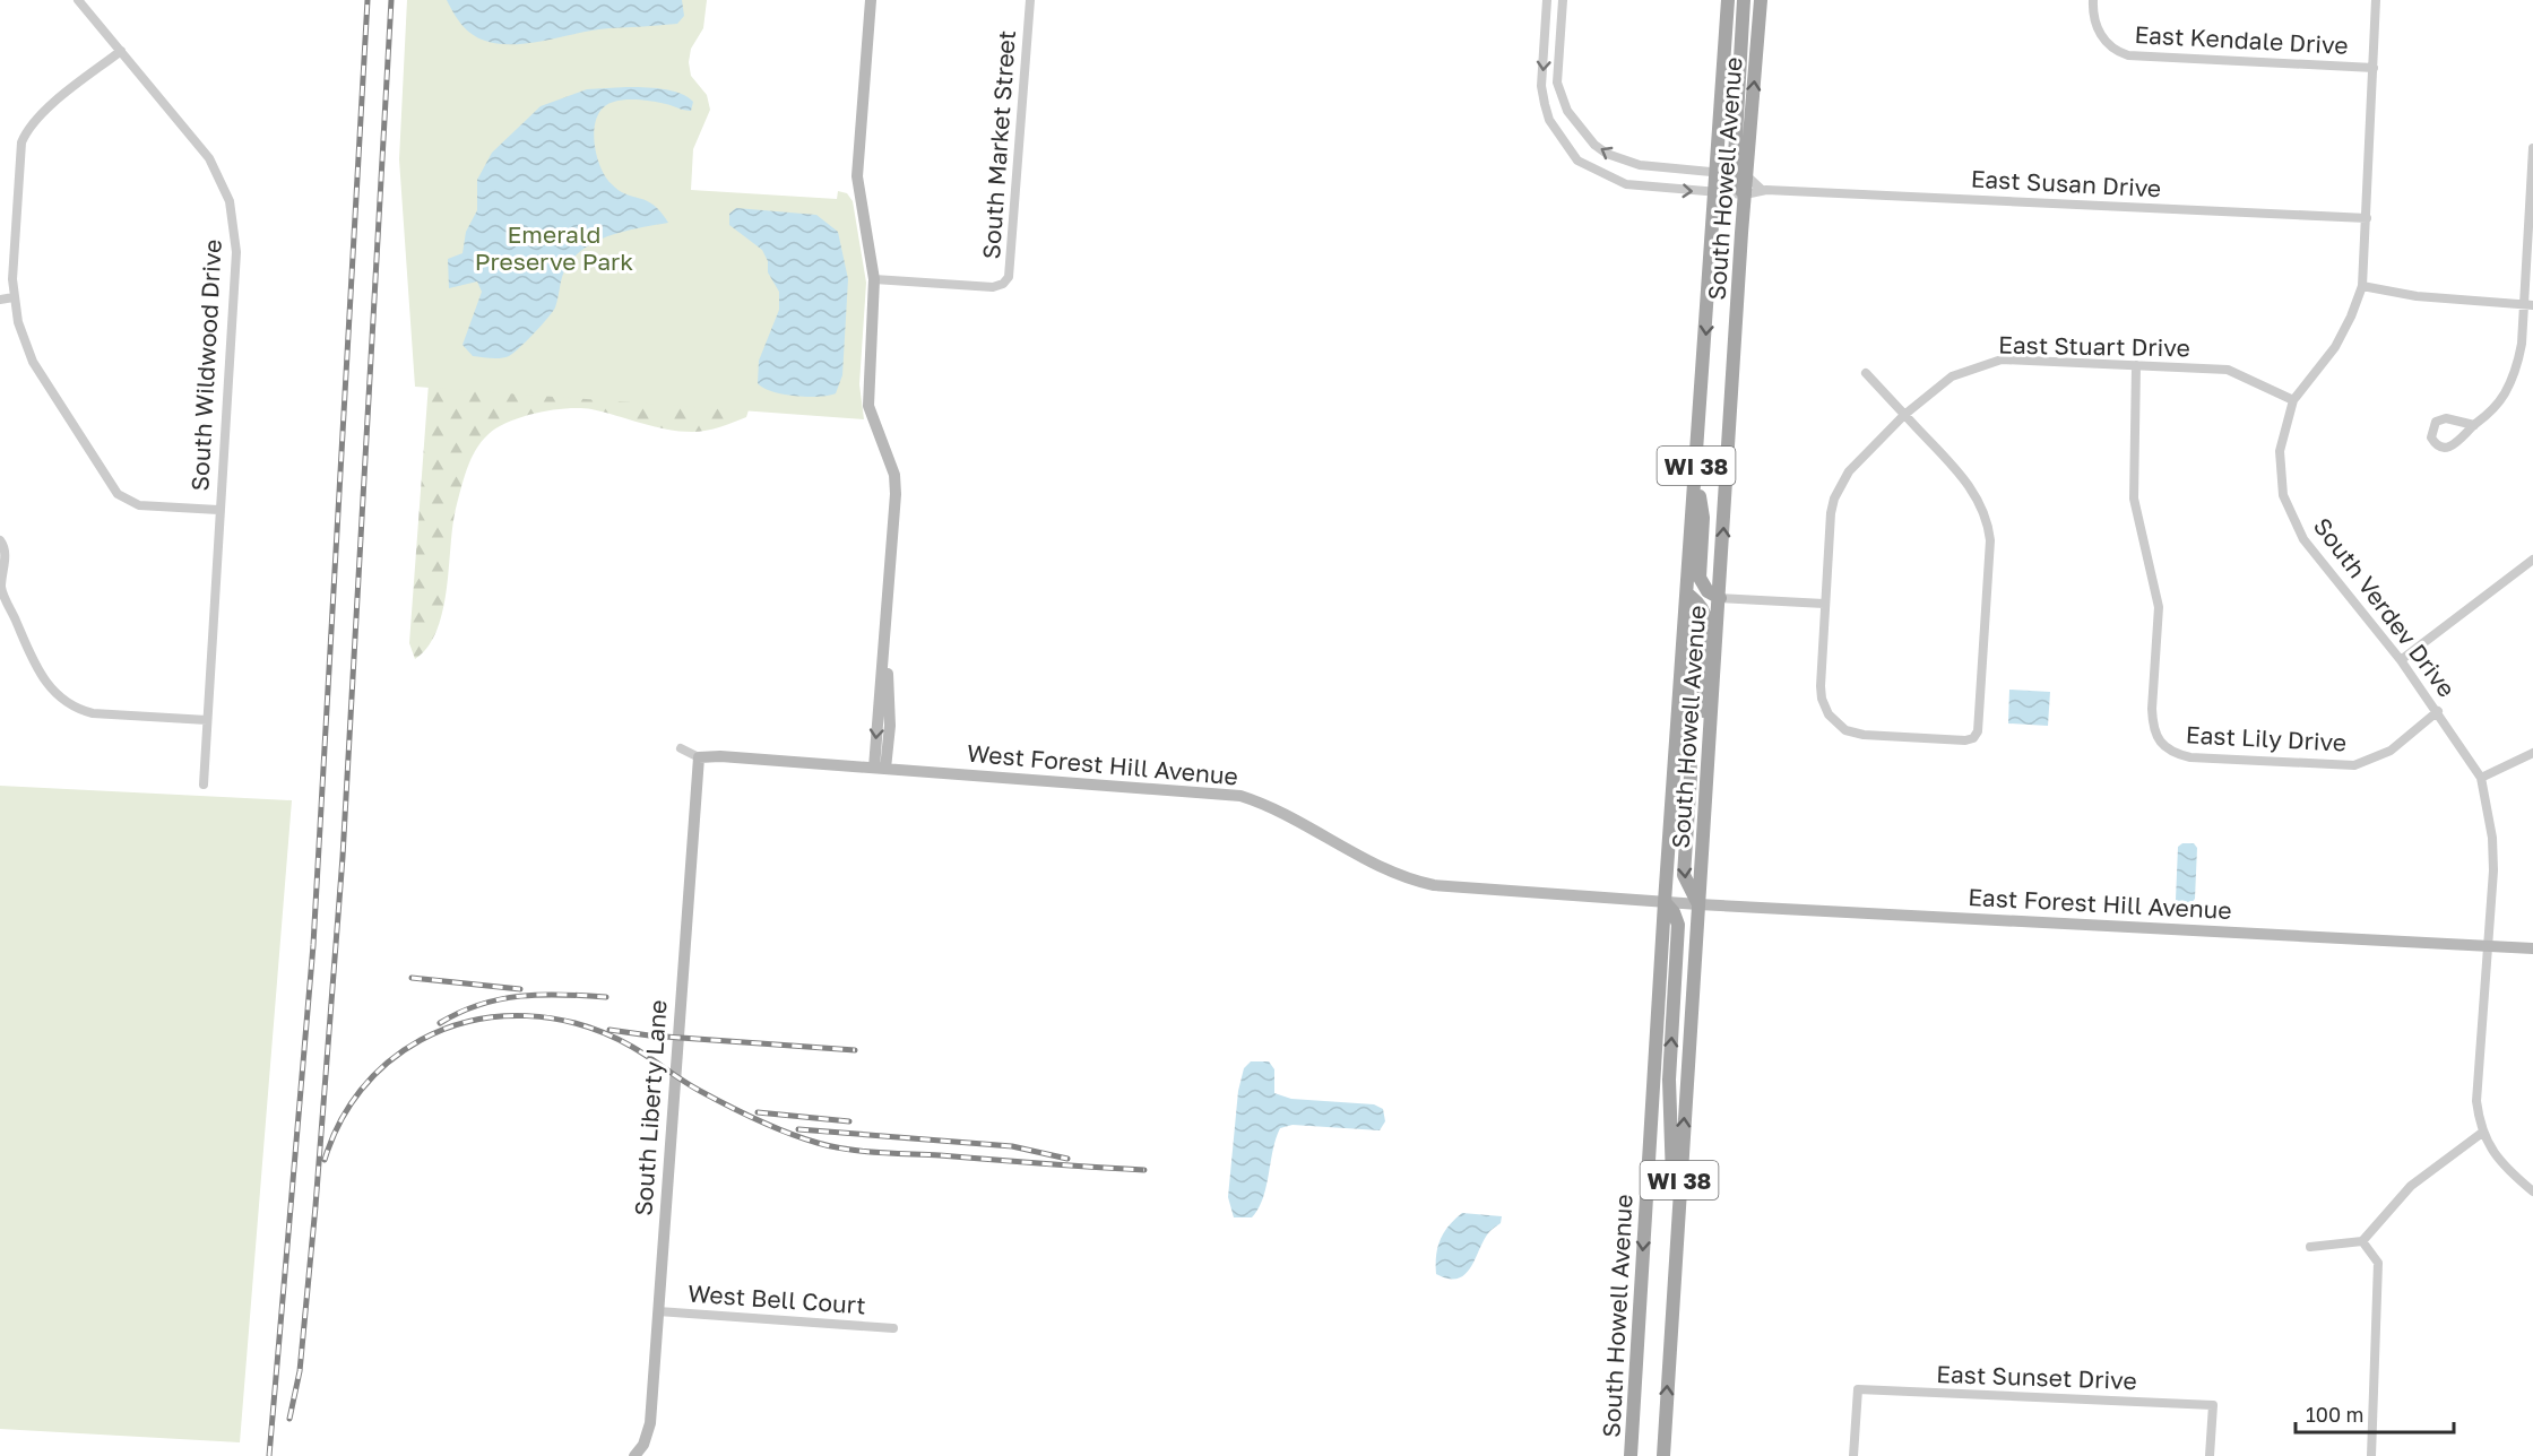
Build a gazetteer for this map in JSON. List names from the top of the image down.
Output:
{
  "streets": {
    "main road": ["South Howell Avenue", "WI 38"],
    "street": [
      "East Kendale Drive",
      "South Market Street",
      "East Susan Drive",
      "East Stuart Drive",
      "South Wildwood Drive",
      "South Verdev Drive",
      "East Lily Drive",
      "West Forest Hill Avenue",
      "East Forest Hill Avenue",
      "South Liberty Lane",
      "West Bell Court",
      "East Sunset Drive"
    ]
  },
  "crossings": [
    ["East Kendale Drive", "South Verdev Drive"],
    ["South Howell Avenue", "East Susan Drive"],
    ["South Howell Avenue", "West Forest Hill Avenue"],
    ["South Howell Avenue", "East Forest Hill Avenue"],
    ["East Susan Drive", "South Verdev Drive"],
    ["East Stuart Drive", "South Verdev Drive"],
    ["East Stuart Drive", "East Lily Drive"],
    ["South Verdev Drive", "East Lily Drive"],
    ["South Verdev Drive", "East Forest Hill Avenue"],
    ["West Forest Hill Avenue", "East Forest Hill Avenue"],
    ["West Forest Hill Avenue", "South Liberty Lane"],
    ["South Liberty Lane", "West Bell Court"]
  ],
  "parks": ["Emerald Preserve Park"],
  "scale_bar": "100 m"
}
